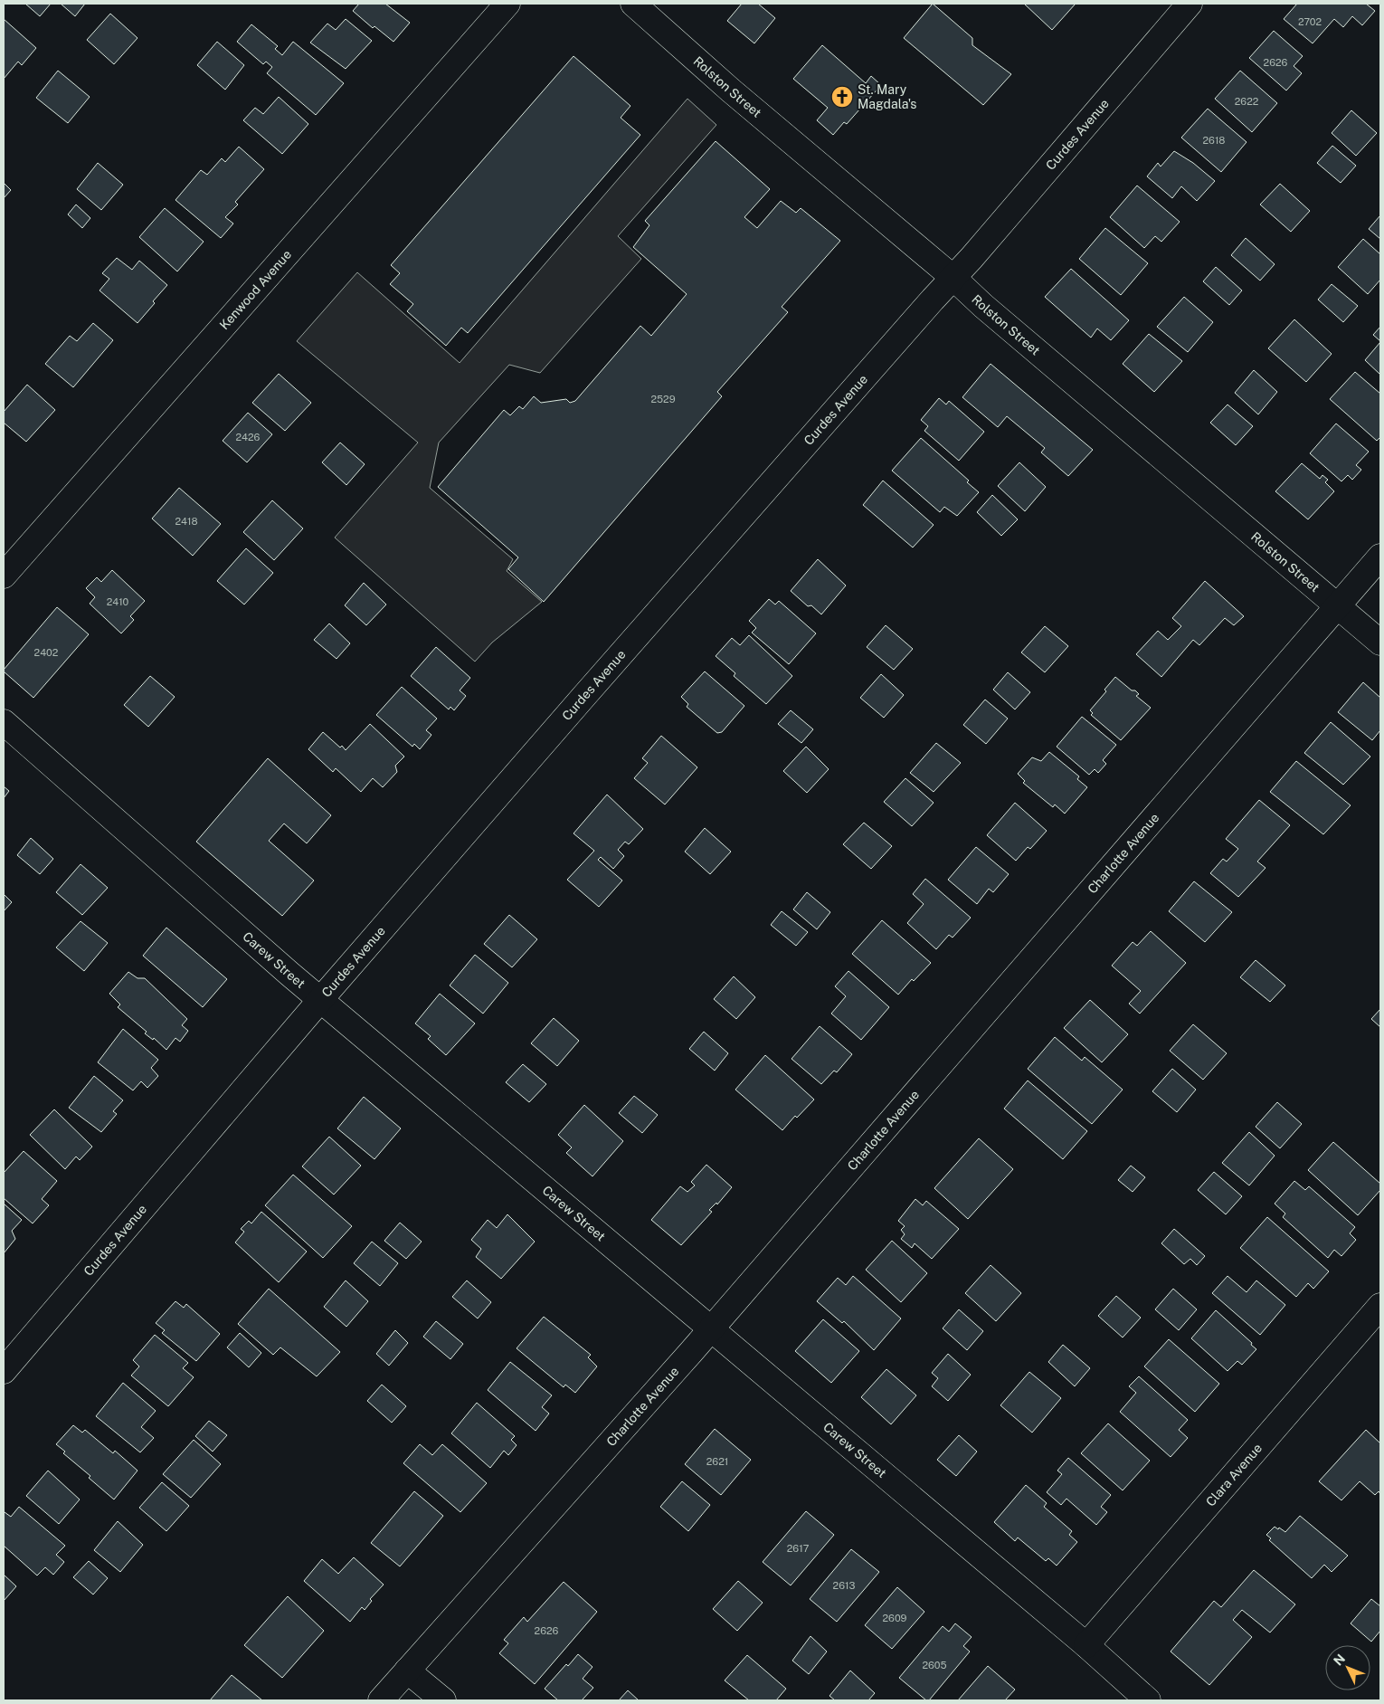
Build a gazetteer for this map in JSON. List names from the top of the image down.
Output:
{
  "streets": {
    "street": [
      "Rolston Street",
      "Curdes Avenue",
      "Kenwood Avenue",
      "Charlotte Avenue",
      "Carew Street",
      "Clara Avenue"
    ]
  },
  "crossings": [
    ["Rolston Street", "Curdes Avenue"],
    ["Rolston Street", "Charlotte Avenue"],
    ["Curdes Avenue", "Carew Street"],
    ["Charlotte Avenue", "Carew Street"],
    ["Carew Street", "Clara Avenue"]
  ],
  "places": {
    "church": ["St. Mary Magdala's"]
  },
  "house_numbers": [
    "2702",
    "2626",
    "2622",
    "2618",
    "2529",
    "2426",
    "2418",
    "2410",
    "2402",
    "2621",
    "2617",
    "2613",
    "2609",
    "2626",
    "2605"
  ],
  "north": "top left"
}
